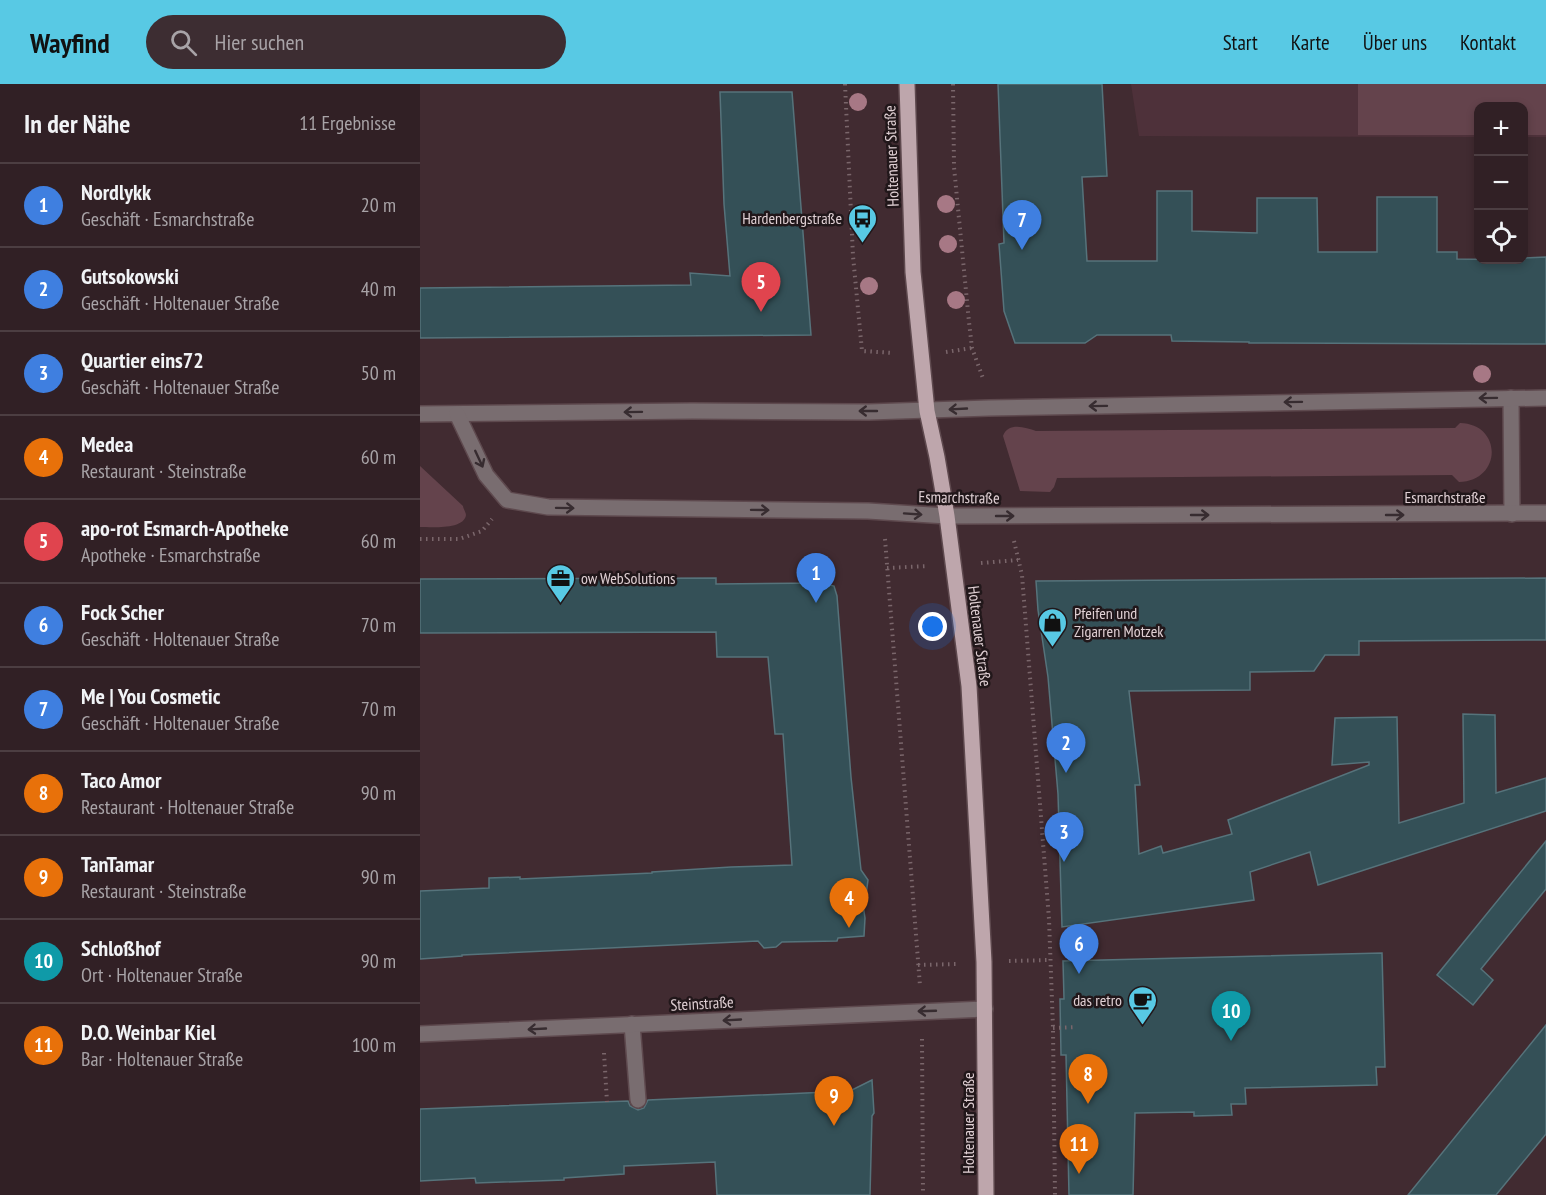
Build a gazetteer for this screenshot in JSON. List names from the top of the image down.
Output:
{
  "streets": {
    "main road": ["Holtenauer Straße"],
    "street": ["Esmarchstraße", "Steinstraße"]
  },
  "crossings": [
    ["Holtenauer Straße", "Esmarchstraße"],
    ["Holtenauer Straße", "Steinstraße"]
  ],
  "one_way": ["Steinstraße"],
  "places": {
    "bus stop": ["Hardenbergstraße"],
    "office": ["ow WebSolutions"],
    "shop": ["Pfeifen und Zigarren Motzek"],
    "cafe": ["das retro"]
  },
  "page": {
    "header": "Wayfind",
    "search": "Hier suchen",
    "nav": [
      "Start",
      "Karte",
      "Über uns",
      "Kontakt"
    ],
    "heading": ["In der Nähe", "11 Ergebnisse"],
    "map_buttons": ["+", "−"],
    "list": [
      {
        "mark": "1",
        "name": "Nordlykk",
        "note": "Geschäft · Esmarchstraße",
        "value": "20 m"
      },
      {
        "mark": "2",
        "name": "Gutsokowski",
        "note": "Geschäft · Holtenauer Straße",
        "value": "40 m"
      },
      {
        "mark": "3",
        "name": "Quartier eins72",
        "note": "Geschäft · Holtenauer Straße",
        "value": "50 m"
      },
      {
        "mark": "4",
        "name": "Medea",
        "note": "Restaurant · Steinstraße",
        "value": "60 m"
      },
      {
        "mark": "5",
        "name": "apo-rot Esmarch-Apotheke",
        "note": "Apotheke · Esmarchstraße",
        "value": "60 m"
      },
      {
        "mark": "6",
        "name": "Fock Scher",
        "note": "Geschäft · Holtenauer Straße",
        "value": "70 m"
      },
      {
        "mark": "7",
        "name": "Me | You Cosmetic",
        "note": "Geschäft · Holtenauer Straße",
        "value": "70 m"
      },
      {
        "mark": "8",
        "name": "Taco Amor",
        "note": "Restaurant · Holtenauer Straße",
        "value": "90 m"
      },
      {
        "mark": "9",
        "name": "TanTamar",
        "note": "Restaurant · Steinstraße",
        "value": "90 m"
      },
      {
        "mark": "10",
        "name": "Schloßhof",
        "note": "Ort · Holtenauer Straße",
        "value": "90 m"
      },
      {
        "mark": "11",
        "name": "D.O. Weinbar Kiel",
        "note": "Bar · Holtenauer Straße",
        "value": "100 m"
      }
    ],
    "pins": [
      "7",
      "5",
      "1",
      "2",
      "3",
      "4",
      "6",
      "10",
      "8",
      "9",
      "11"
    ]
  }
}
